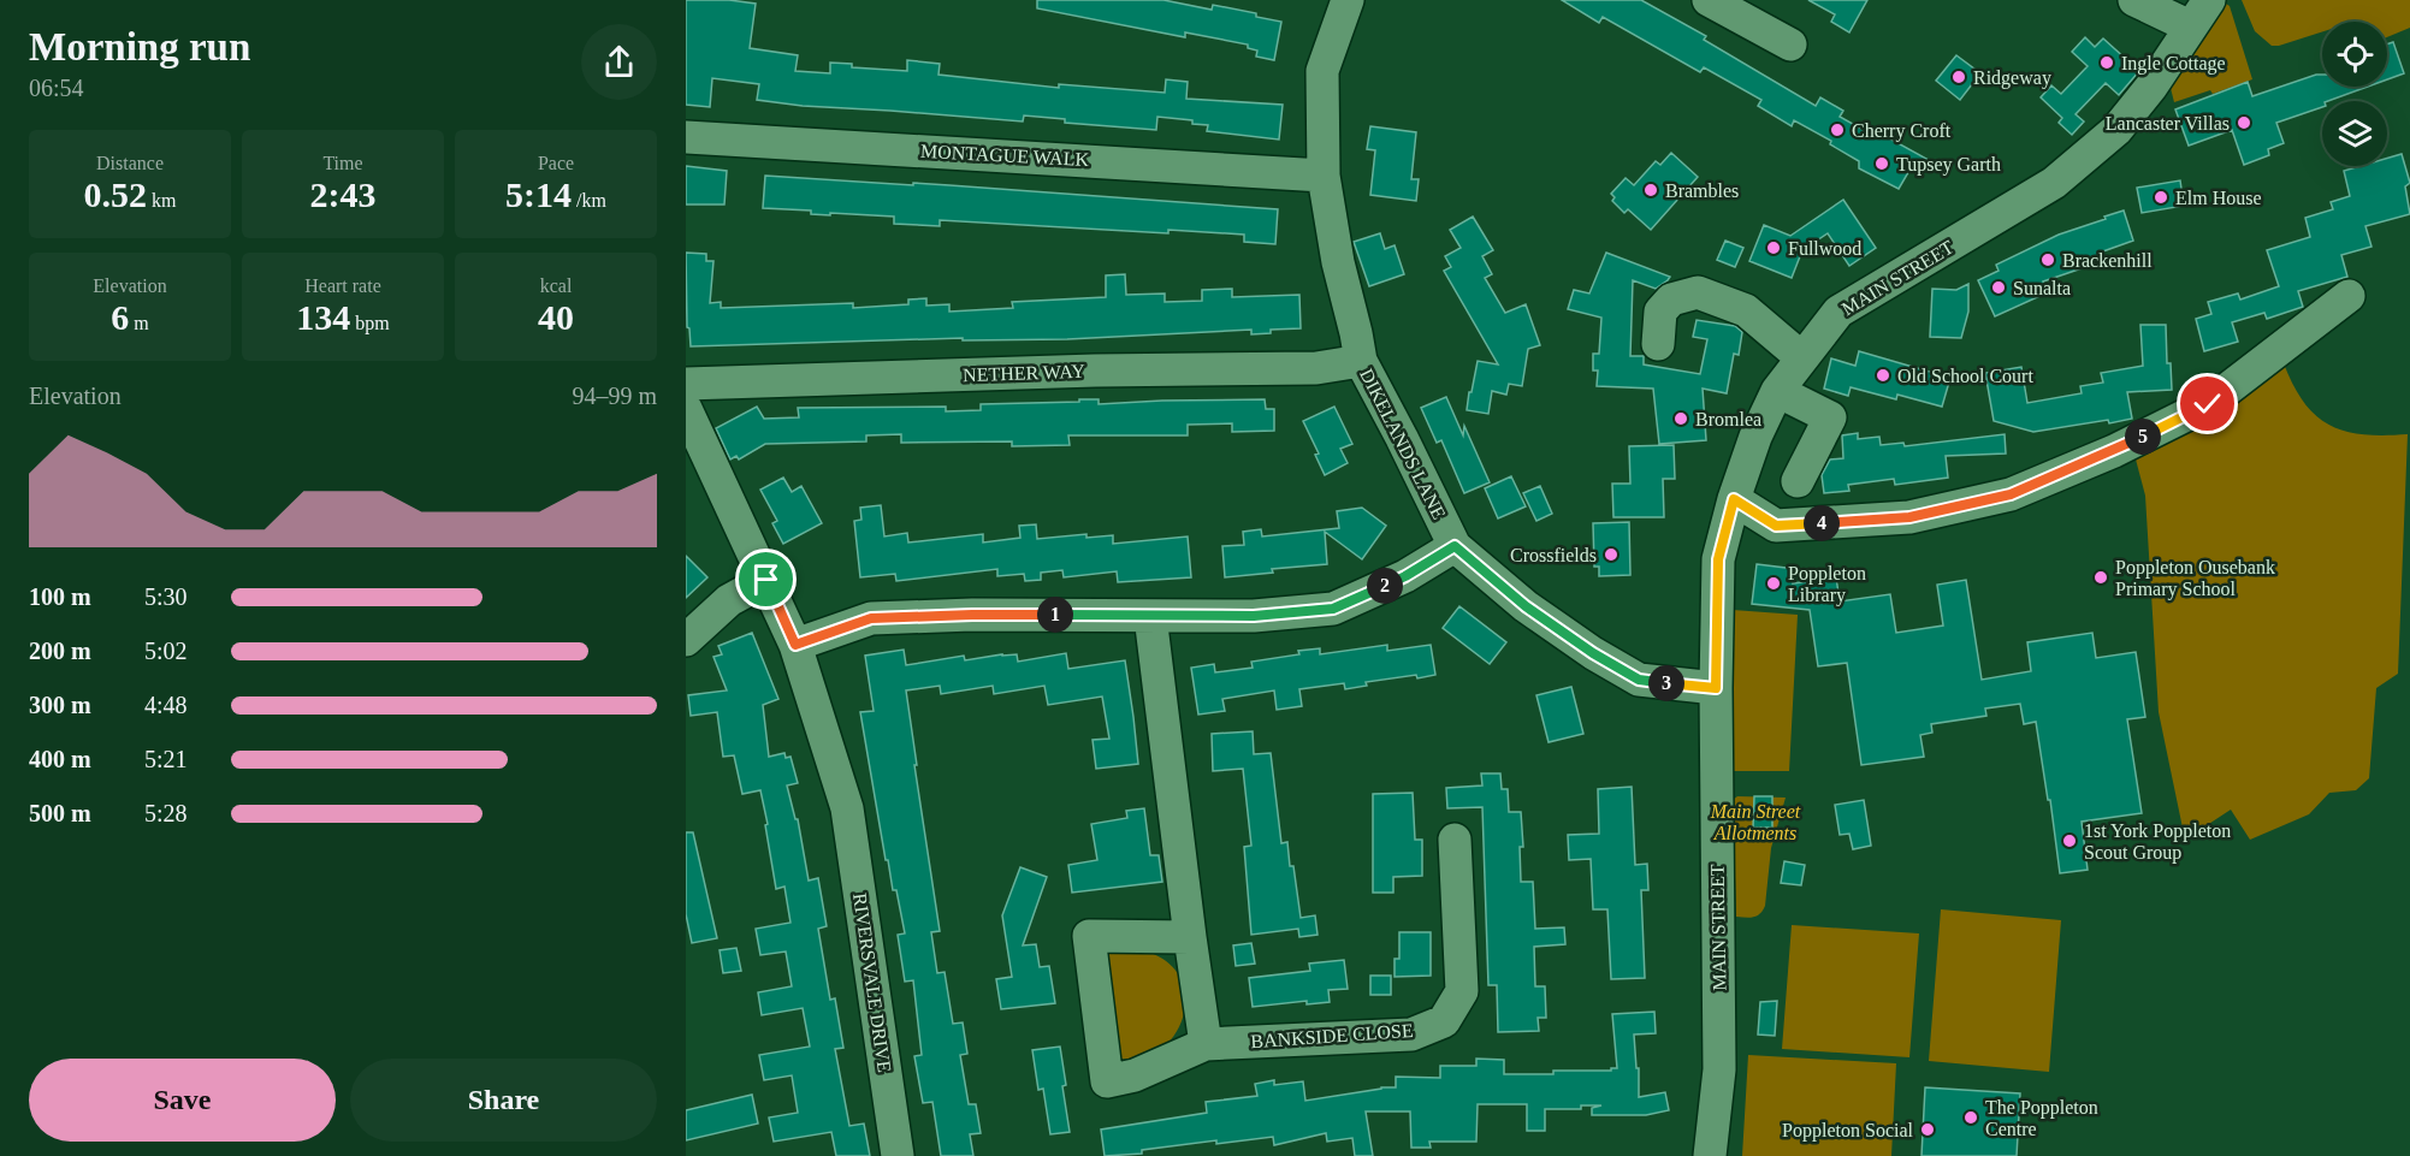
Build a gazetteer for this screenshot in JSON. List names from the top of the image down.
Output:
{
  "streets": {
    "street": [
      "MONTAGUE WALK",
      "MAIN STREET",
      "NETHER WAY",
      "DIKELANDS LANE",
      "RIVERSVALE DRIVE",
      "BANKSIDE CLOSE"
    ]
  },
  "crossings": [
    ["MONTAGUE WALK", "DIKELANDS LANE"],
    ["MAIN STREET", "DIKELANDS LANE"],
    ["NETHER WAY", "DIKELANDS LANE"]
  ],
  "parks": ["Main Street Allotments"],
  "places": [
    "Ingle Cottage",
    "Ridgeway",
    "Lancaster Villas",
    "Cherry Croft",
    "Tupsey Garth",
    "Brambles",
    "Elm House",
    "Fullwood",
    "Brackenhill",
    "Sunalta",
    "Old School Court",
    "Bromlea",
    "Crossfields",
    "Poppleton Ousebank Primary School",
    "Poppleton Library",
    "1st York Poppleton Scout Group",
    "The Poppleton Centre",
    "Poppleton Social"
  ],
  "page": {
    "heading": ["Morning run", "06:54"],
    "stats": [
      ["Distance", "0.52 km"],
      ["Time", "2:43"],
      ["Pace", "5:14 /km"],
      ["Elevation", "6 m"],
      ["Heart rate", "134 bpm"],
      ["kcal", "40"]
    ],
    "chart": ["Elevation", "94–99 m"],
    "pins": [
      "5",
      "4",
      "2",
      "1",
      "3"
    ],
    "list": [
      {
        "name": "100 m",
        "note": "5:30"
      },
      {
        "name": "200 m",
        "note": "5:02"
      },
      {
        "name": "300 m",
        "note": "4:48"
      },
      {
        "name": "400 m",
        "note": "5:21"
      },
      {
        "name": "500 m",
        "note": "5:28"
      }
    ],
    "buttons": ["Save", "Share"]
  }
}
